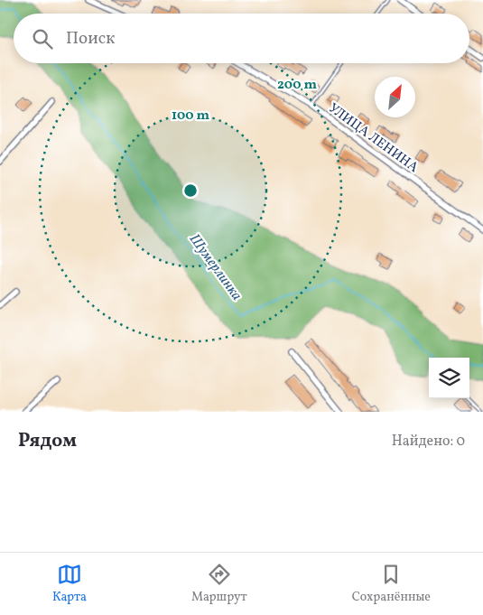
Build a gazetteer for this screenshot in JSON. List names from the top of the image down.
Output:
{
  "streets": {
    "street": ["УЛИЦА ЛЕНИНА"]
  },
  "water": ["Шумерлинка"],
  "north": "top right",
  "page": {
    "search": "Поиск",
    "heading": ["Рядом", "Найдено: 0"],
    "nav": ["Карта", "Маршрут", "Сохранённые"]
  },
  "rings": ["200 m", "100 m"]
}
